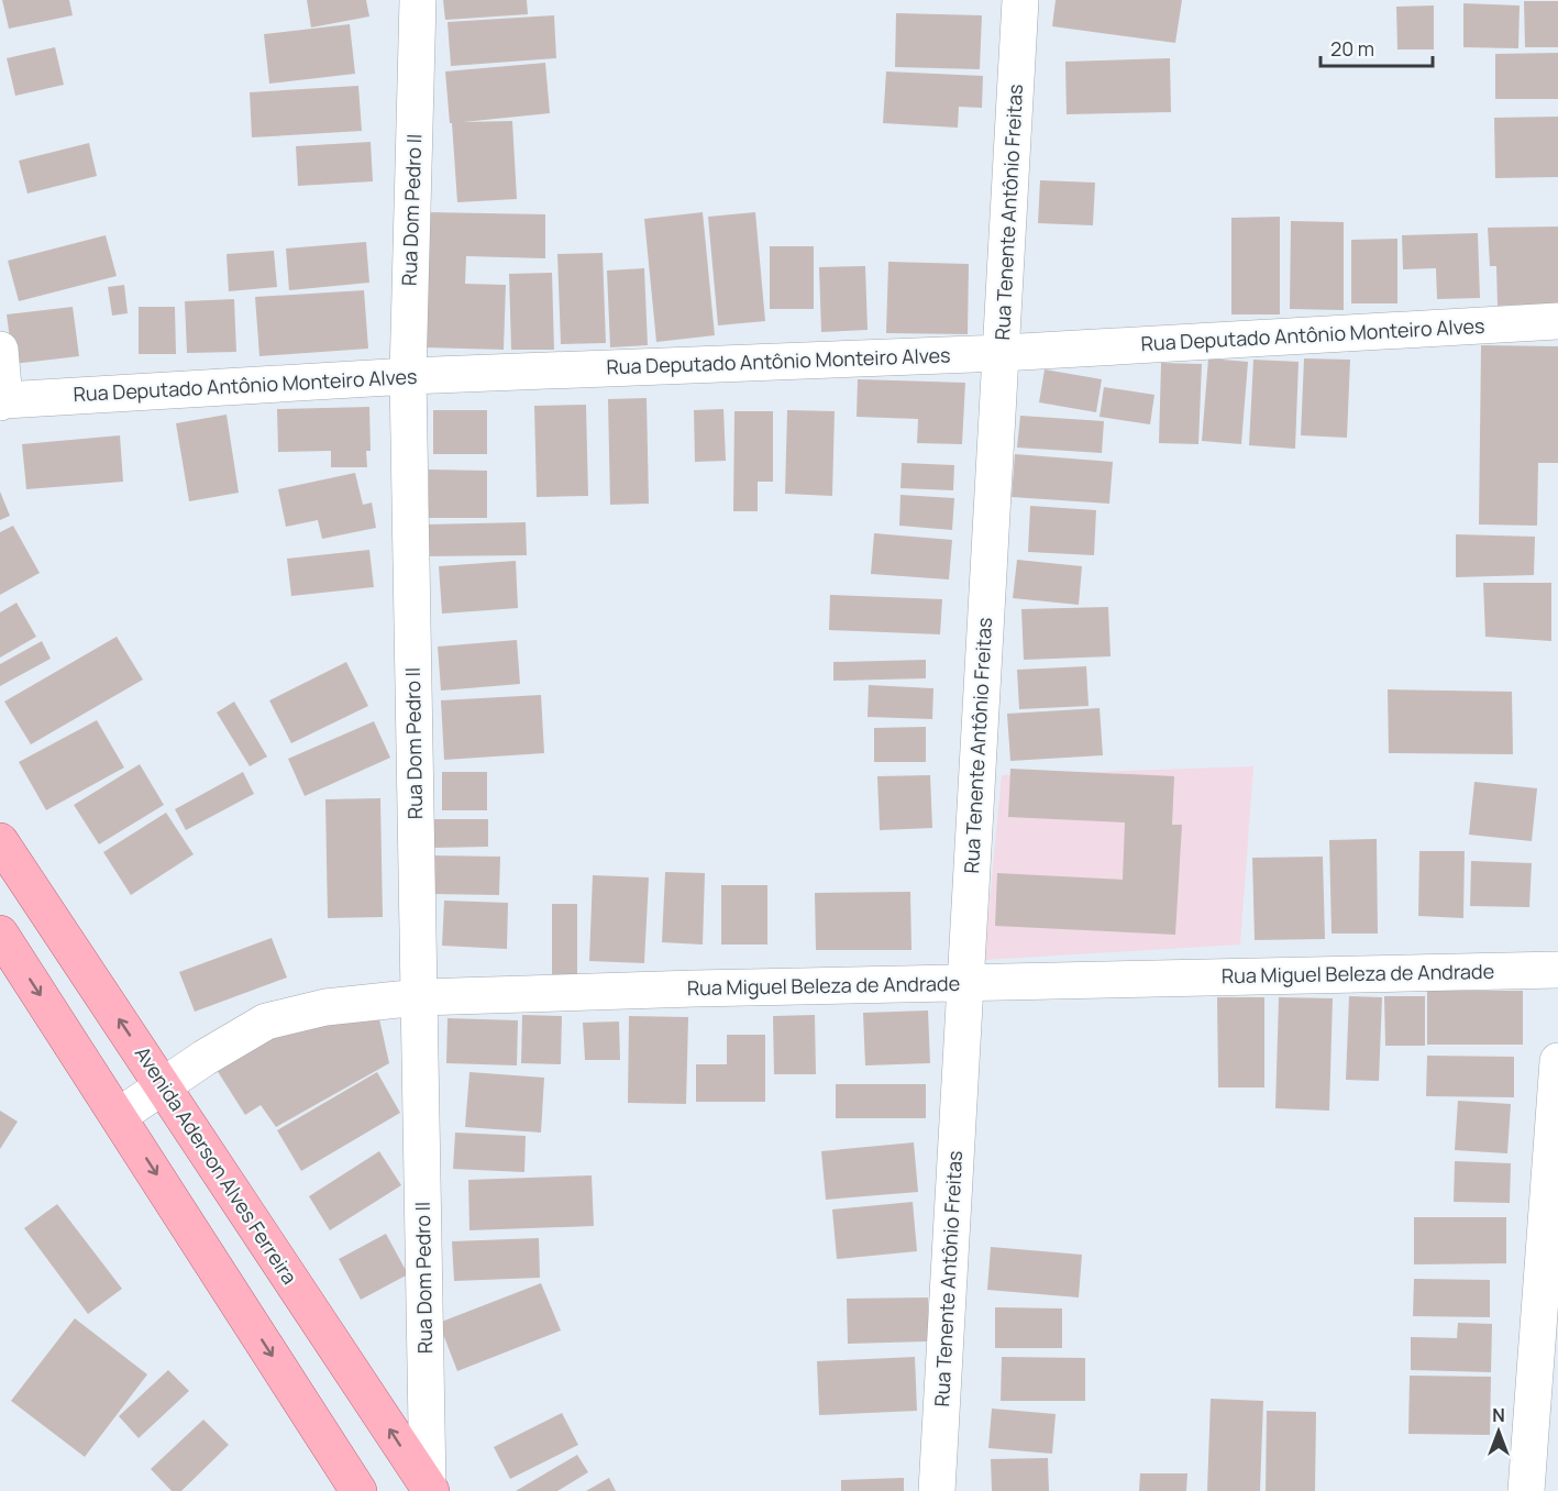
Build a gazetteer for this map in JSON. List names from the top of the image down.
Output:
{
  "streets": {
    "main road": ["Avenida Aderson Alves Ferreira"],
    "street": [
      "Rua Dom Pedro II",
      "Rua Tenente Antônio Freitas",
      "Rua Deputado Antônio Monteiro Alves",
      "Rua Miguel Beleza de Andrade"
    ]
  },
  "crossings": [
    ["Rua Dom Pedro II", "Rua Deputado Antônio Monteiro Alves"],
    ["Rua Dom Pedro II", "Rua Miguel Beleza de Andrade"],
    ["Rua Dom Pedro II", "Avenida Aderson Alves Ferreira"],
    ["Rua Tenente Antônio Freitas", "Rua Deputado Antônio Monteiro Alves"],
    ["Rua Tenente Antônio Freitas", "Rua Miguel Beleza de Andrade"],
    ["Rua Miguel Beleza de Andrade", "Avenida Aderson Alves Ferreira"]
  ],
  "scale_bar": "20 m",
  "north": "top"
}
